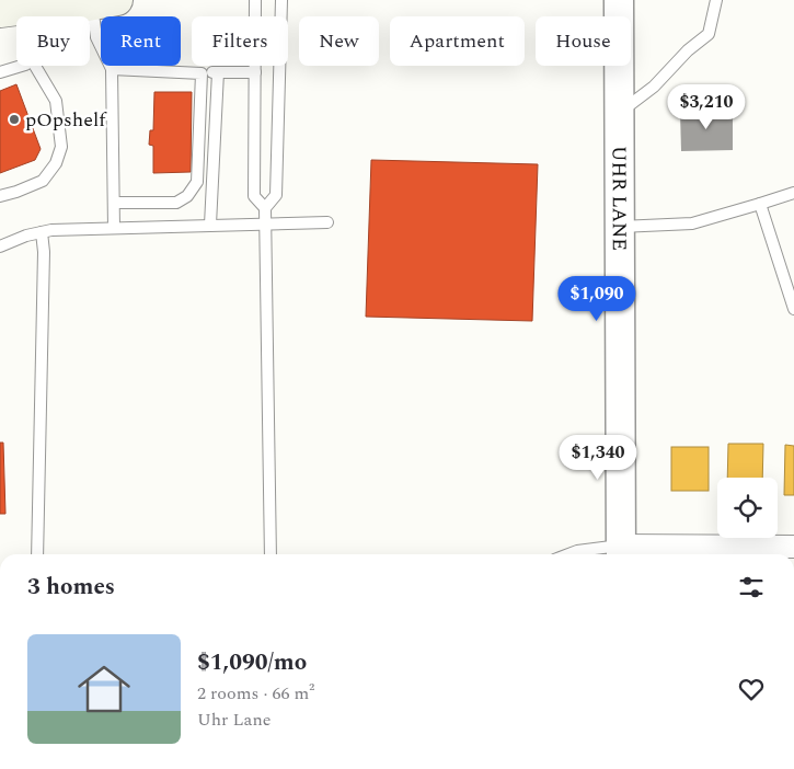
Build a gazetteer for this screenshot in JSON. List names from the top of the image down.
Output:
{
  "streets": {
    "street": ["UHR LANE"]
  },
  "places": ["pOpshelf"],
  "page": {
    "chip": [
      "Buy",
      "Rent",
      "Filters",
      "New",
      "Apartment",
      "House"
    ],
    "price": ["$3,210", "$1,090", "$1,340"],
    "heading": "3 homes",
    "list": [
      {
        "name": "$1,090/mo",
        "note": "2 rooms · 66 m² · Uhr Lane"
      }
    ]
  }
}
